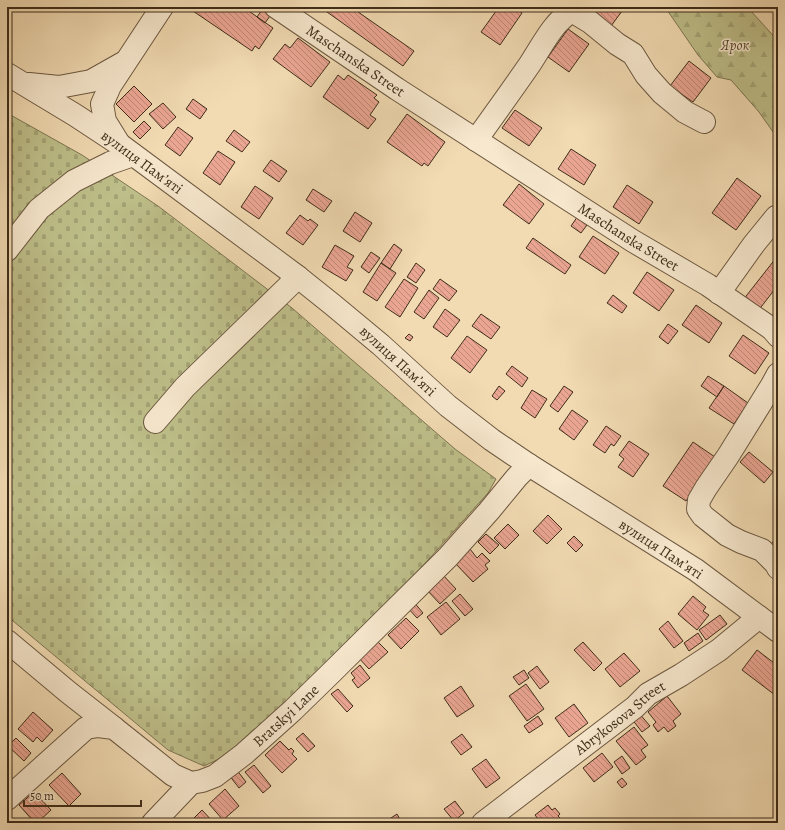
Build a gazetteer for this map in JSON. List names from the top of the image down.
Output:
{
  "streets": {
    "street": [
      "Maschanska Street",
      "вулиця Памʼяті",
      "Bratskyi Lane",
      "Abrykosova Street"
    ]
  },
  "crossings": [
    ["вулиця Памʼяті", "Bratskyi Lane"],
    ["вулиця Памʼяті", "Abrykosova Street"]
  ],
  "parks": ["Ярок"],
  "scale_bar": "50 m"
}
